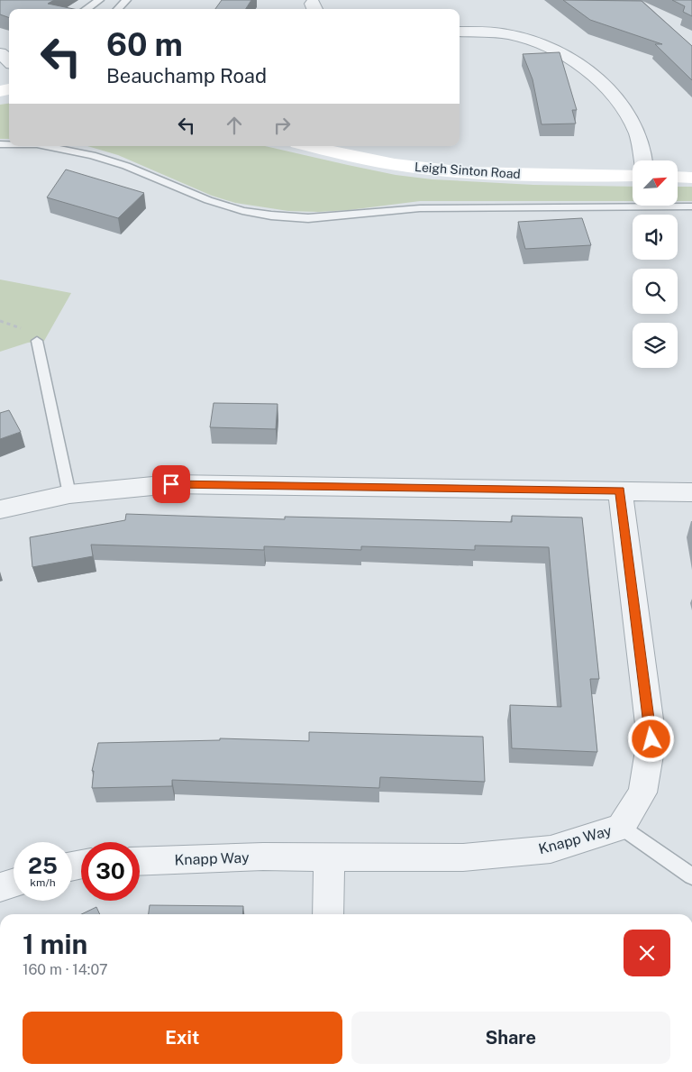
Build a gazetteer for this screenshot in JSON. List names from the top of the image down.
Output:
{
  "streets": {
    "main road": ["Leigh Sinton Road"],
    "street": ["Knapp Way"]
  },
  "north": "top right",
  "page": {
    "turn": ["60 m", "Beauchamp Road"],
    "speed": "25 km/h",
    "limit": "30",
    "heading": ["1 min", "160 m · 14:07"],
    "buttons": ["Exit", "Share"]
  }
}
